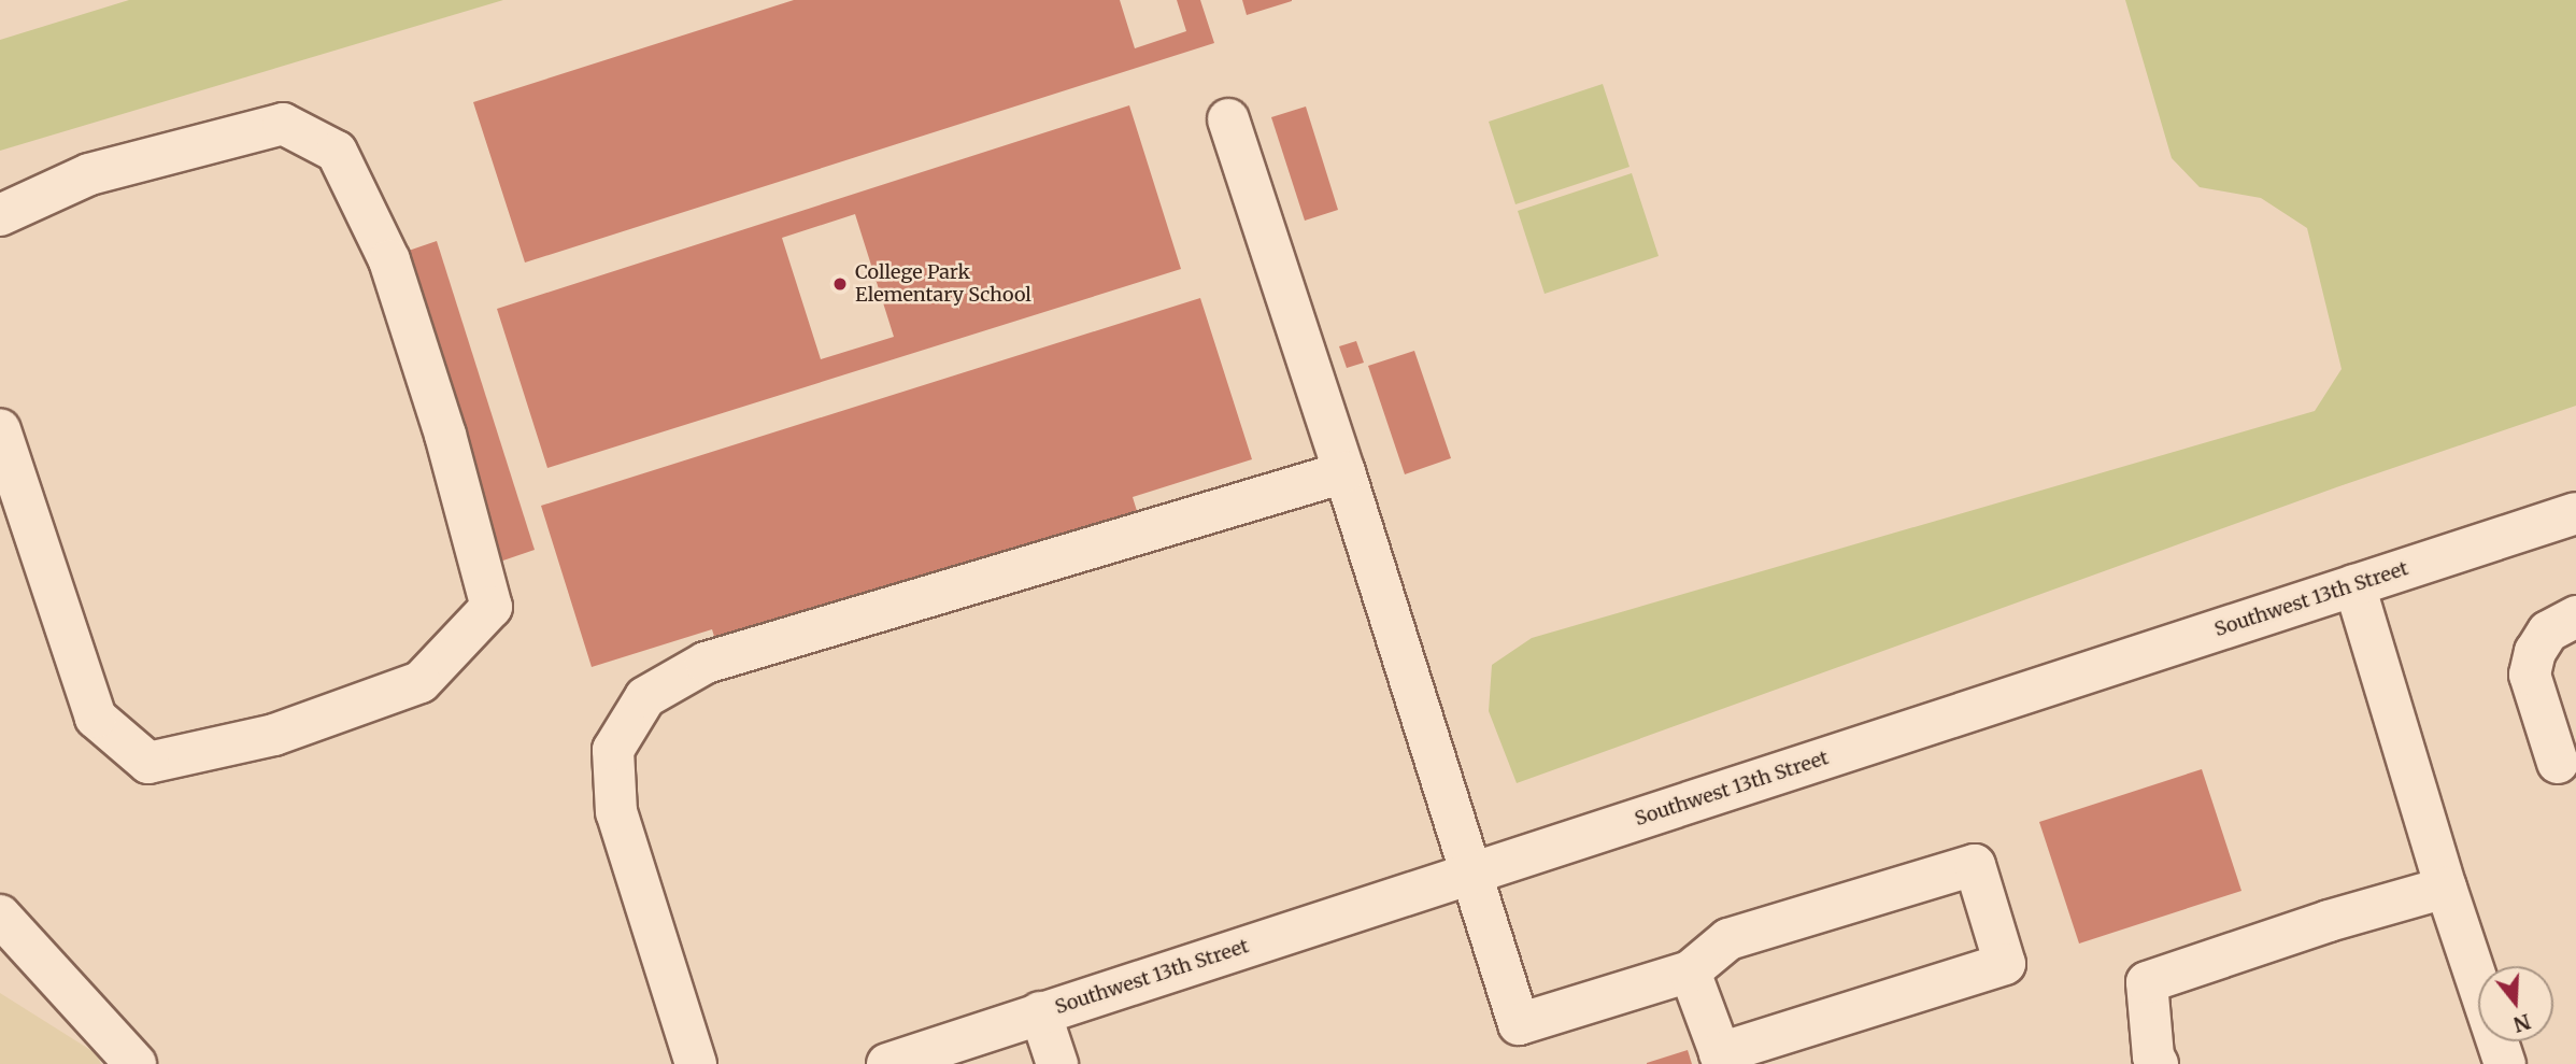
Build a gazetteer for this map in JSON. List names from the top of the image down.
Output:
{
  "streets": {
    "street": ["Southwest 13th Street"]
  },
  "places": ["College Park Elementary School"],
  "north": "bottom"
}
